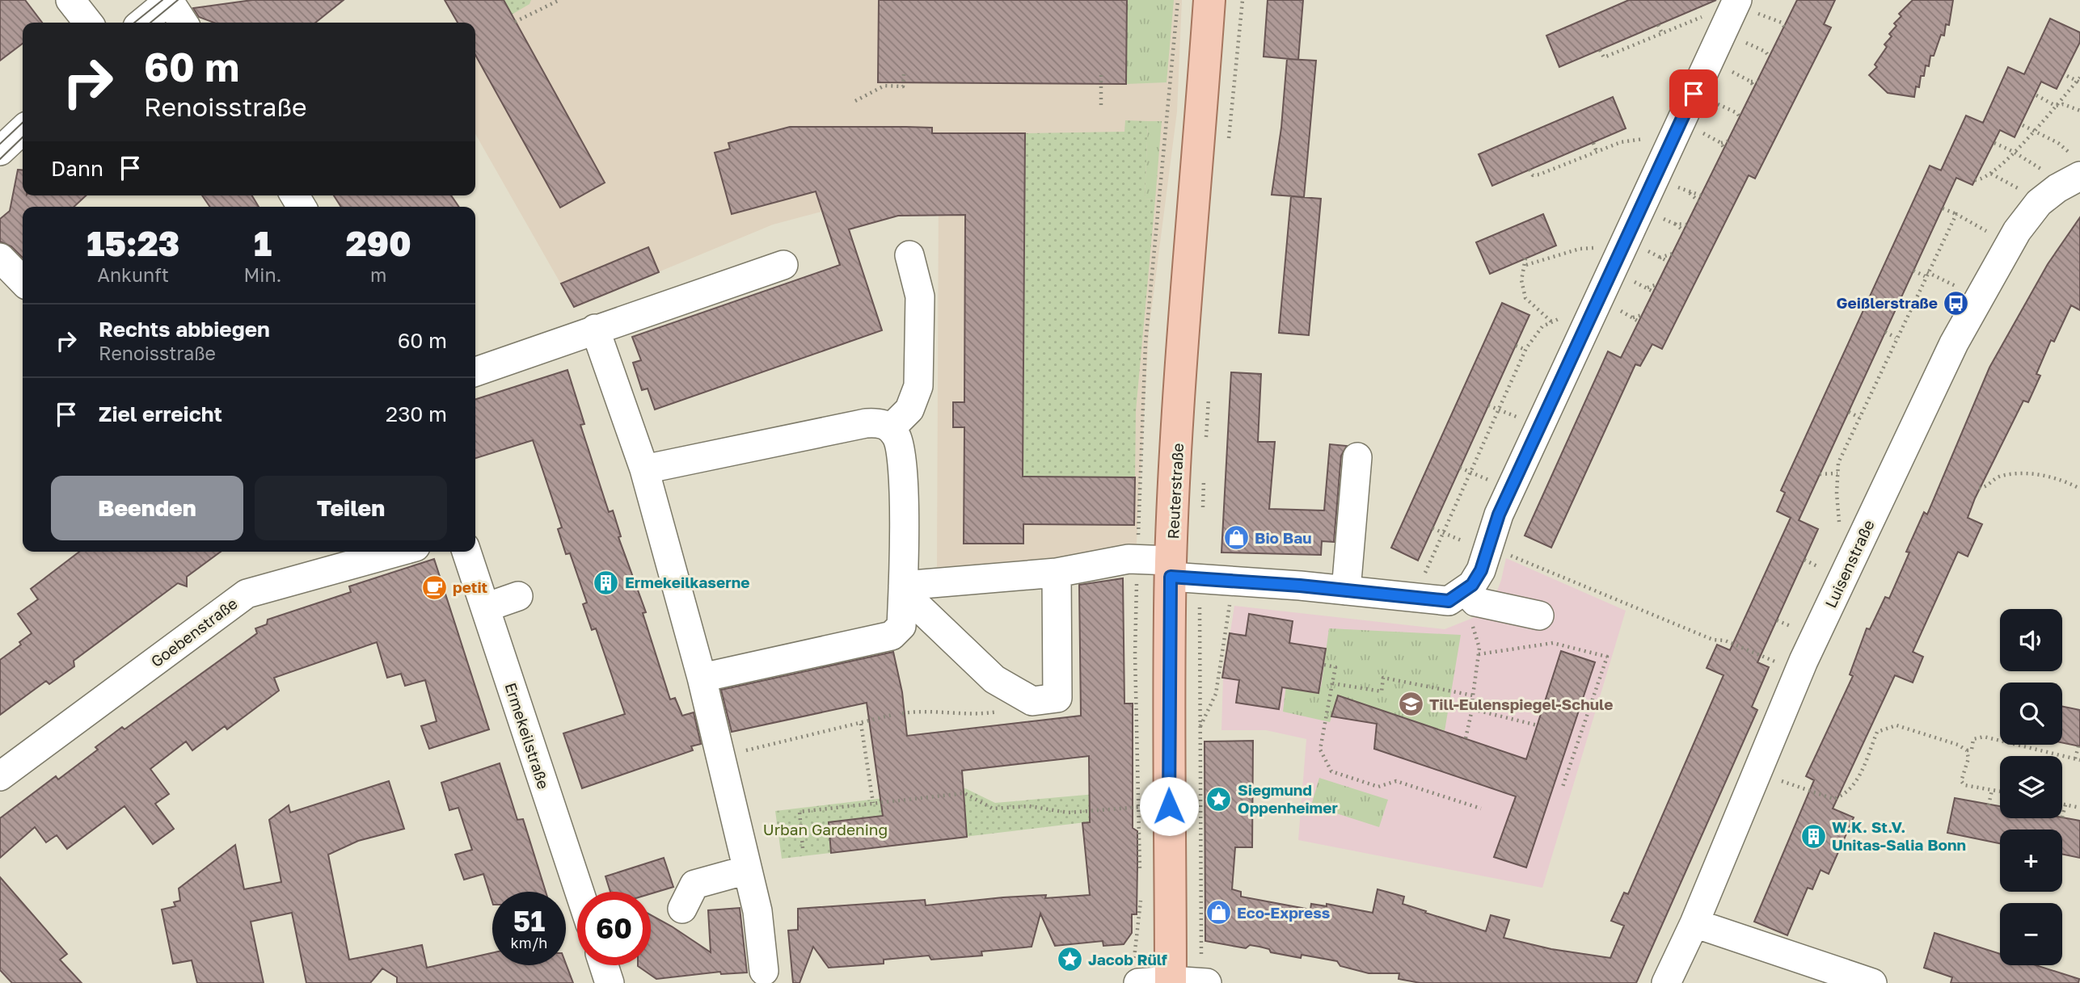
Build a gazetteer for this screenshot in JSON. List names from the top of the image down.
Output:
{
  "streets": {
    "main road": ["Reuterstraße"],
    "street": ["Luisenstraße", "Goebenstraße", "Ermekeilstraße"]
  },
  "parks": ["Urban Gardening"],
  "places": {
    "bus stop": ["Geißlerstraße"],
    "shop": ["Bio Bau", "Eco-Express"],
    "building": ["Ermekeilkaserne", "W.K. St.V. Unitas-Salia Bonn"],
    "cafe": ["petit"],
    "school or university": ["Till-Eulenspiegel-Schule"],
    "place": ["Siegmund Oppenheimer", "Jacob Rülf"]
  },
  "page": {
    "turn": ["60 m", "Renoisstraße"],
    "then": "Dann",
    "eta": [
      "15:23",
      "Ankunft",
      "1",
      "Min.",
      "290",
      "m"
    ],
    "list": [
      {
        "name": "Rechts abbiegen",
        "note": "Renoisstraße",
        "value": "60 m"
      },
      {
        "name": "Ziel erreicht",
        "value": "230 m"
      }
    ],
    "buttons": ["Beenden", "Teilen"],
    "map_buttons": ["+", "−"],
    "speed": "51 km/h",
    "limit": "60"
  }
}
